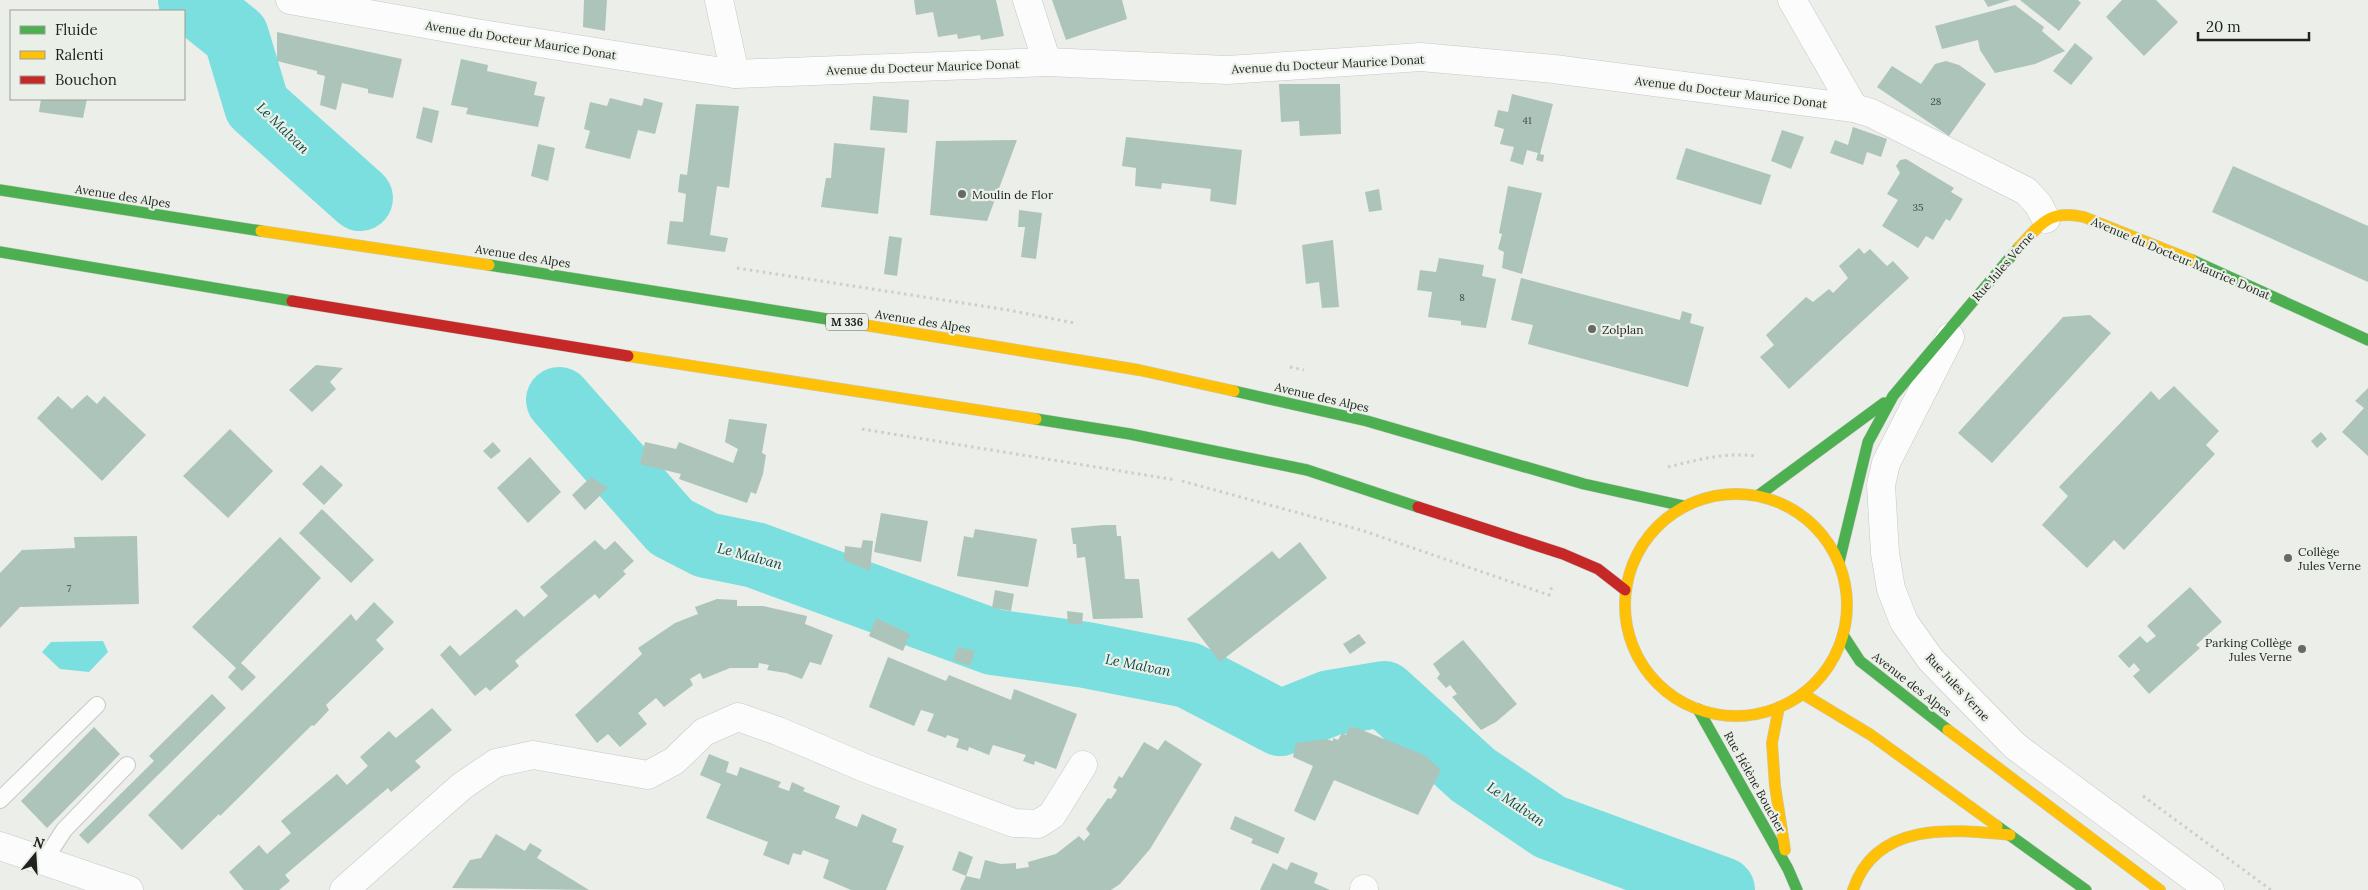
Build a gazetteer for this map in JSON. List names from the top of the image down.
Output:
{
  "streets": {
    "main road": [
      "Avenue du Docteur Maurice Donat",
      "Avenue des Alpes",
      "Rue Jules Verne",
      "M 336",
      "Rue Hélène Boucher"
    ]
  },
  "crossings": [
    ["Avenue du Docteur Maurice Donat", "Rue Jules Verne"]
  ],
  "water": ["Le Malvan"],
  "places": [
    "Moulin de Flor",
    "Zolplan",
    "Collège Jules Verne",
    "Parking Collège Jules Verne"
  ],
  "house_numbers": [
    "28",
    "41",
    "35",
    "8",
    "7"
  ],
  "legend": ["Fluide", "Ralenti", "Bouchon"],
  "scale_bar": "20 m",
  "north": "top"
}
